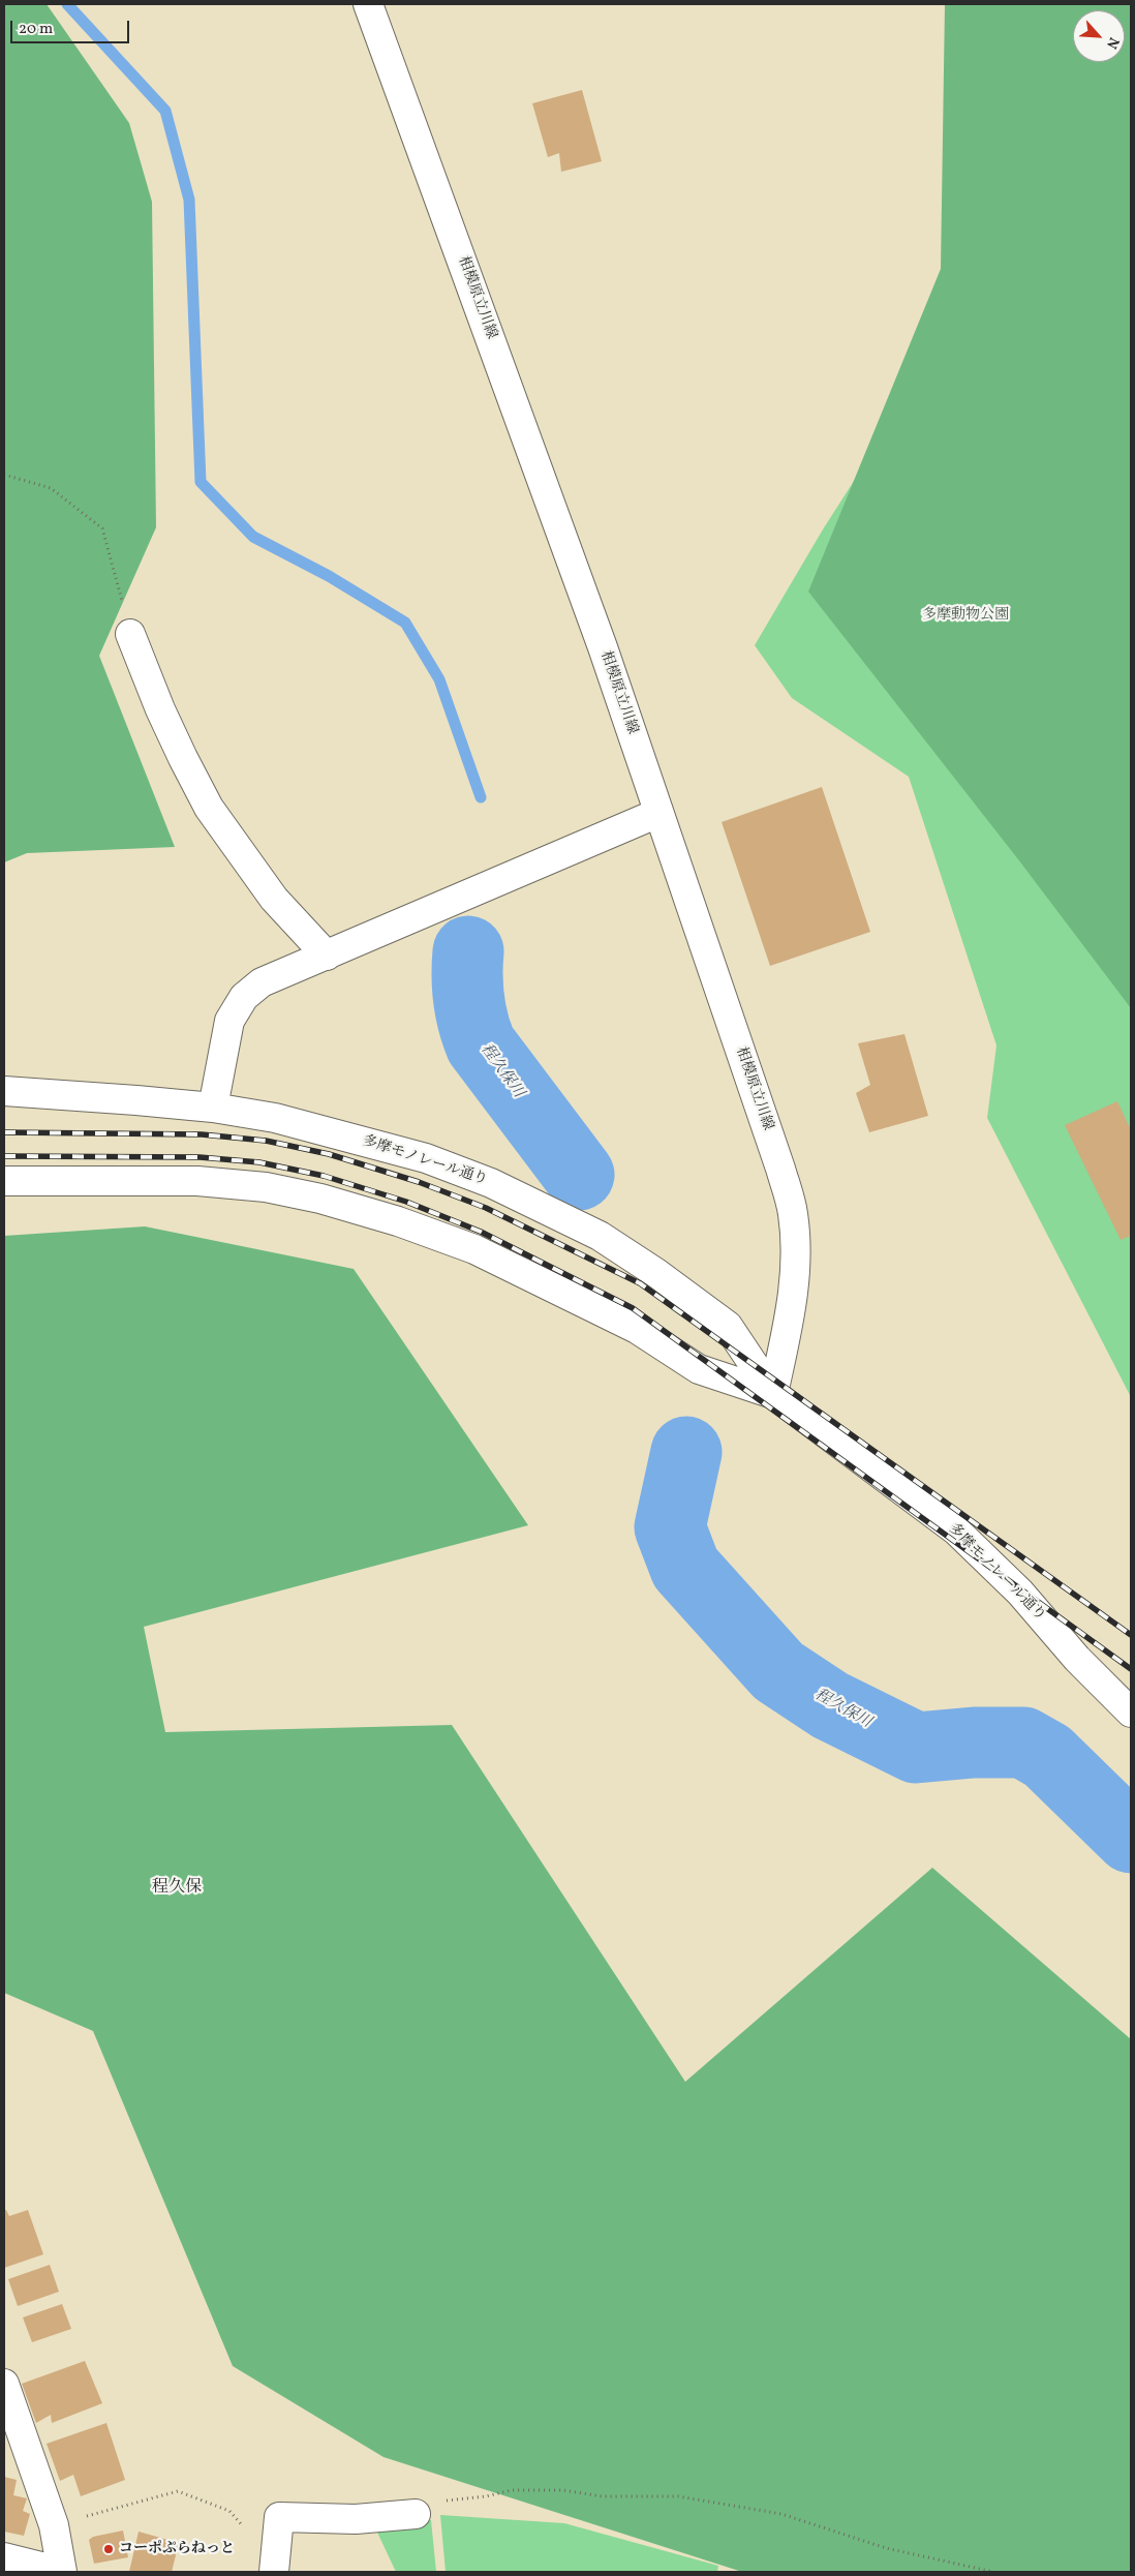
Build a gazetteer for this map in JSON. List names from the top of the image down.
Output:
{
  "streets": {
    "main road": ["相模原立川線", "多摩モノレール通り"]
  },
  "crossings": [
    ["相模原立川線", "多摩モノレール通り"]
  ],
  "districts": ["程久保"],
  "water": ["程久保川"],
  "parks": ["多摩動物公園"],
  "places": ["コーポぷらねっと"],
  "scale_bar": "20 m",
  "north": "bottom right"
}
